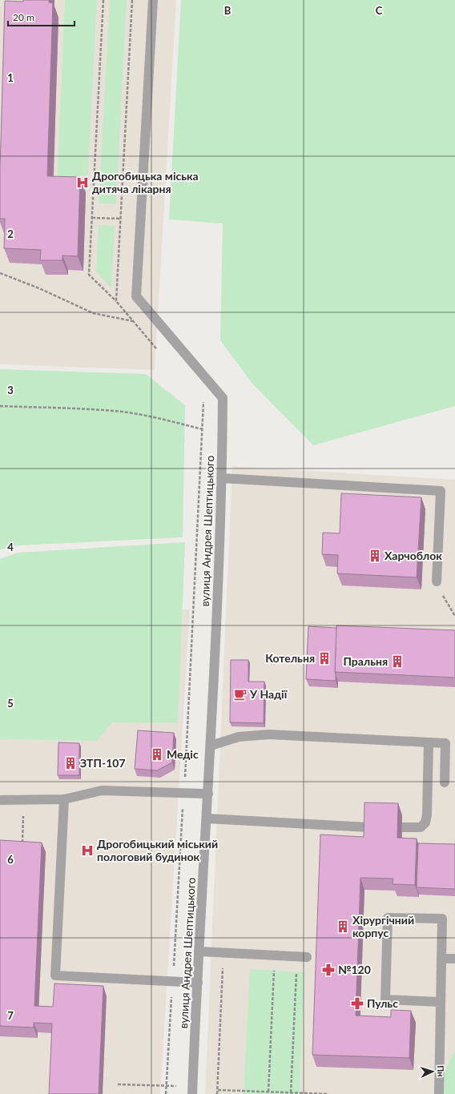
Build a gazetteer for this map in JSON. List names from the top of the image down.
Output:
{
  "streets": {
    "lane": ["вулиця Андрея Шептицького"]
  },
  "places": {
    "hospital": ["Дрогобицька міська дитяча лікарня", "Дрогобицький міський пологовий будинок"],
    "building": [
      "Харчоблок",
      "Котельня",
      "Пральня",
      "Медіс",
      "ЗТП-107",
      "Хірургічний корпус"
    ],
    "cafe": ["У Надії"],
    "pharmacy": ["№120", "Пульс"]
  },
  "scale_bar": "20 m",
  "north": "right",
  "grid": {
    "columns": ["B", "C"],
    "rows": [
      "1",
      "2",
      "3",
      "4",
      "5",
      "6",
      "7"
    ]
  }
}
